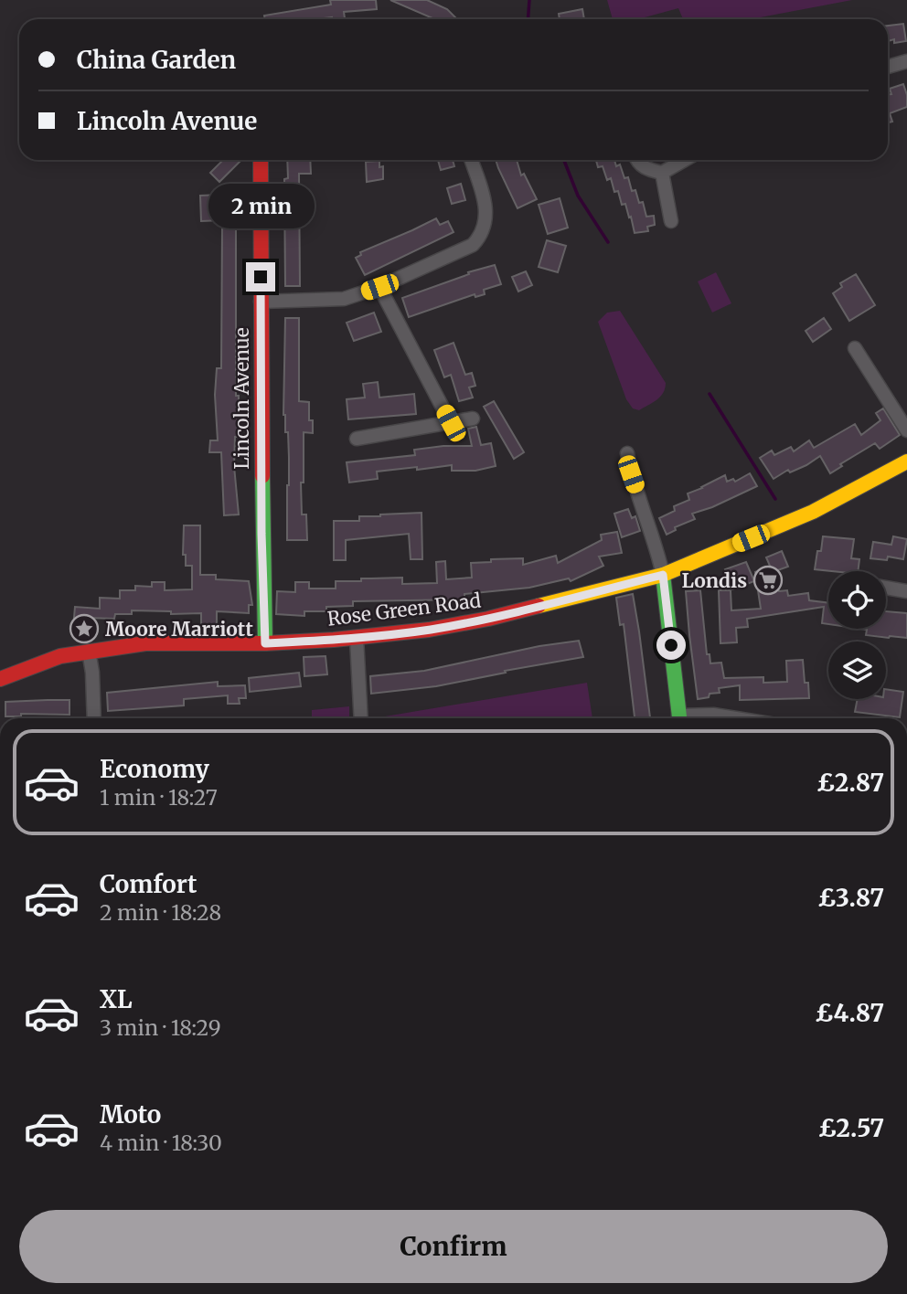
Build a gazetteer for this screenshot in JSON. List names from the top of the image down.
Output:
{
  "streets": {
    "street": ["Lincoln Avenue", "Rose Green Road"]
  },
  "crossings": [
    ["Lincoln Avenue", "Rose Green Road"]
  ],
  "places": {
    "supermarket": ["Londis"],
    "place": ["Moore Marriott"]
  },
  "page": {
    "banner": ["China Garden", "Lincoln Avenue"],
    "bubble": "2 min",
    "list": [
      {
        "name": "Economy",
        "note": "1 min · 18:27",
        "value": "£2.87"
      },
      {
        "name": "Comfort",
        "note": "2 min · 18:28",
        "value": "£3.87"
      },
      {
        "name": "XL",
        "note": "3 min · 18:29",
        "value": "£4.87"
      },
      {
        "name": "Moto",
        "note": "4 min · 18:30",
        "value": "£2.57"
      }
    ],
    "buttons": "Confirm"
  }
}
